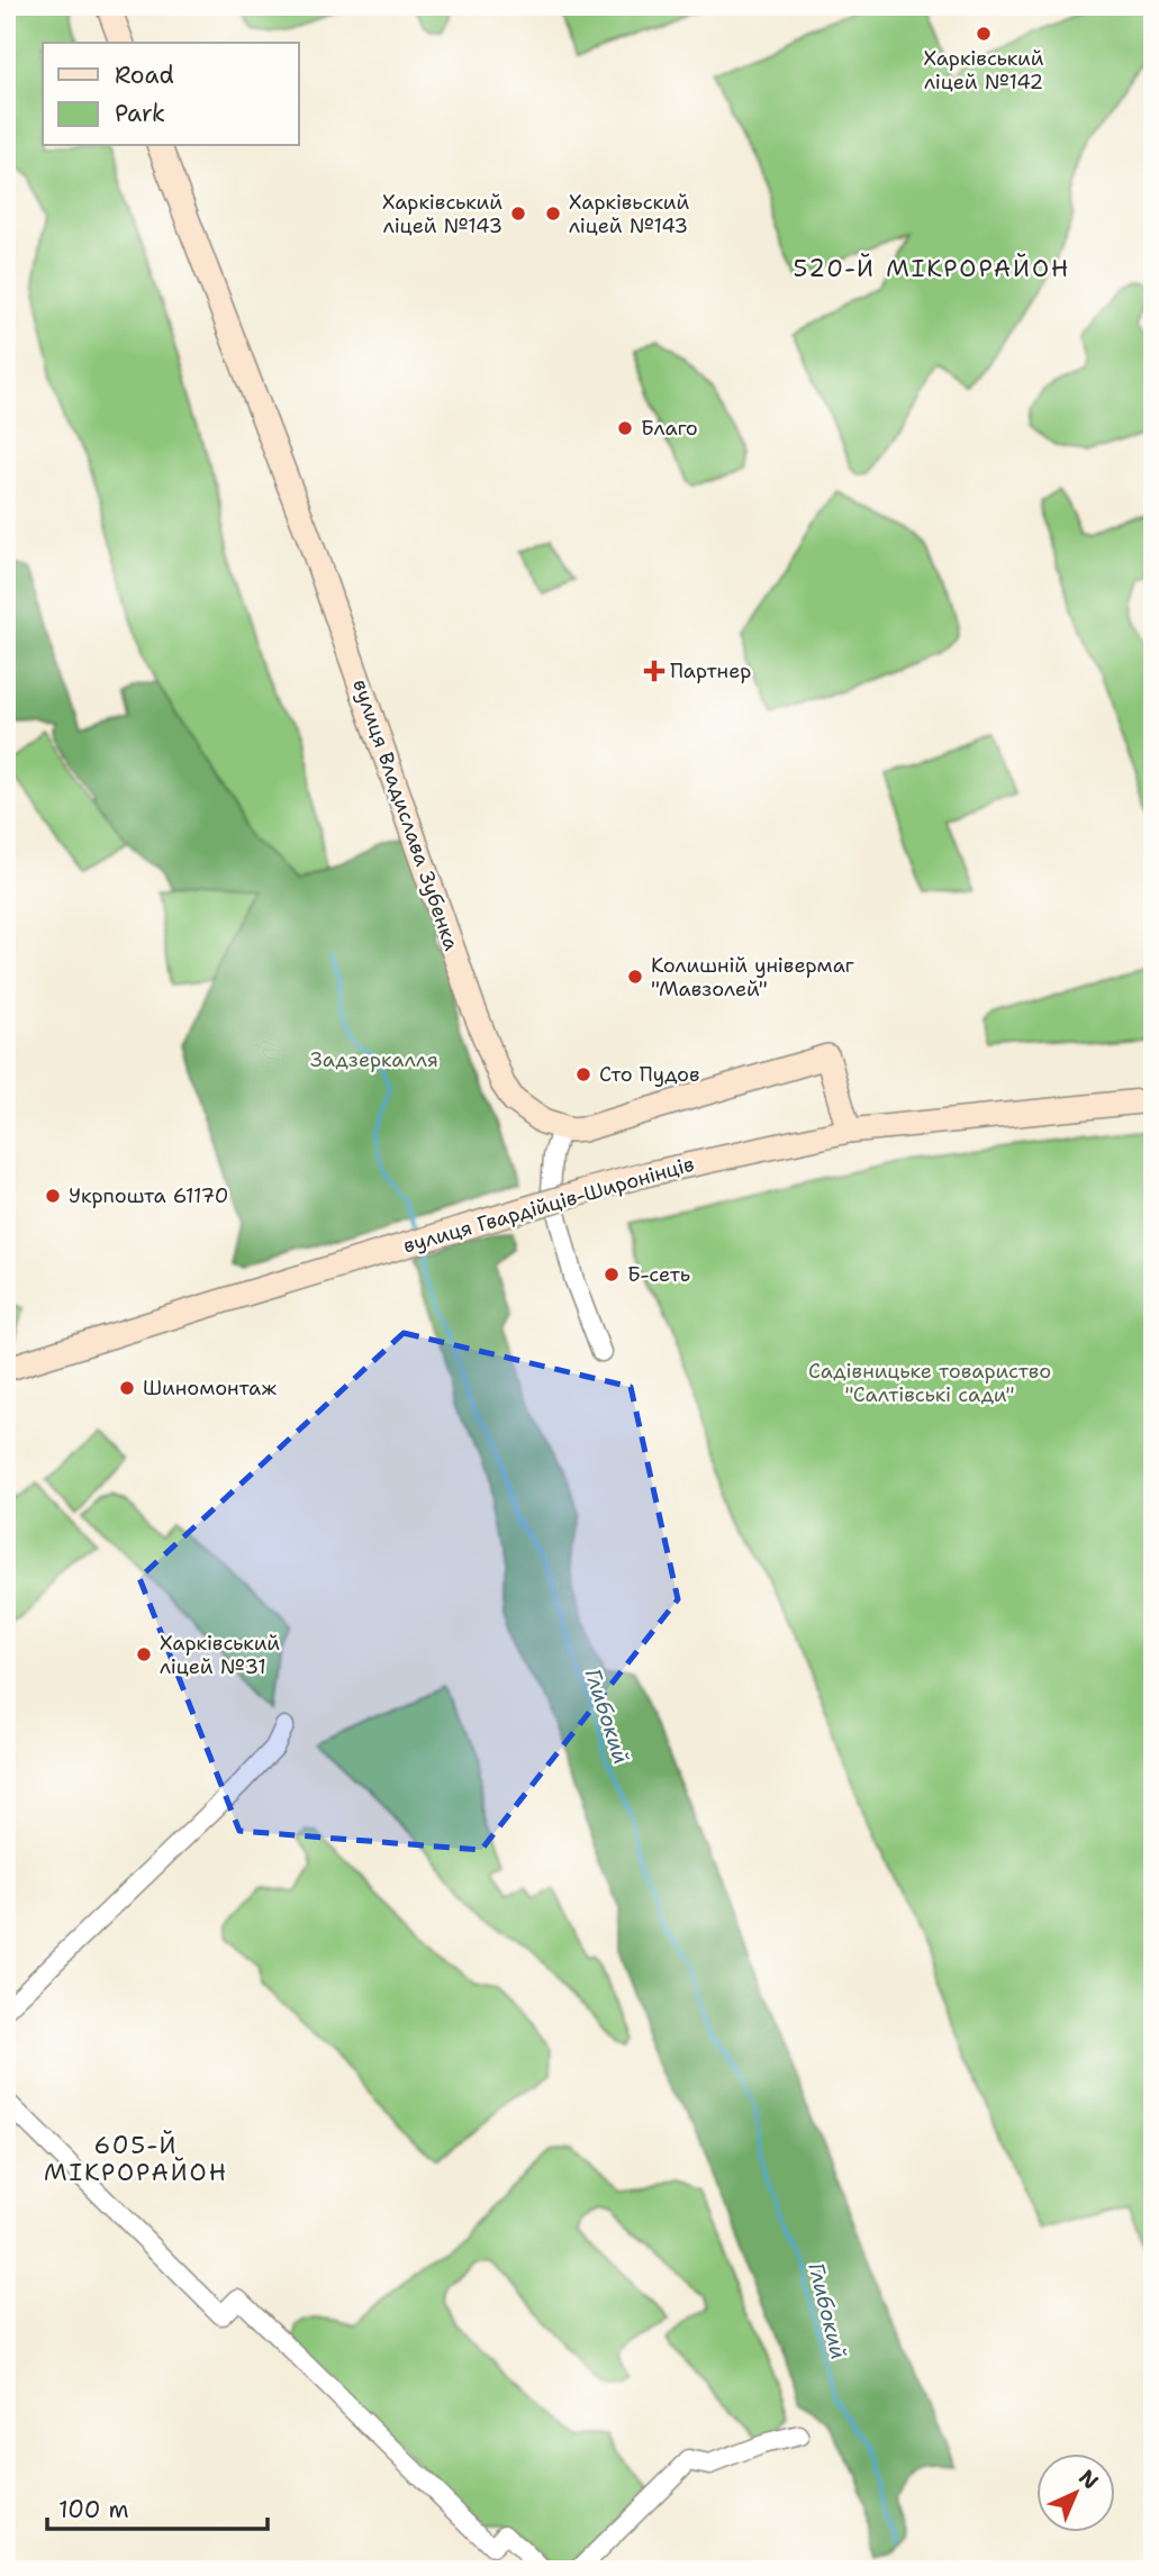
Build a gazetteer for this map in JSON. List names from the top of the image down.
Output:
{
  "streets": {
    "street": ["вулиця Владислава Зубенка", "вулиця Гвардійців-Широнінців"]
  },
  "crossings": [
    ["вулиця Владислава Зубенка", "вулиця Гвардійців-Широнінців"]
  ],
  "districts": ["520-Й МІКРОРАЙОН", "605-Й МІКРОРАЙОН"],
  "water": ["Глибокий"],
  "parks": ["Задзеркалля", "Садівницьке товариство \"Салтівські сади\""],
  "places": {
    "other": [
      "Харківський ліцей №142",
      "Харківський ліцей №143",
      "Харківьский ліцей №143",
      "Благо",
      "Колишній універмаг \"Мавзолей\"",
      "Сто Пудов",
      "Укрпошта 61170",
      "Б-сеть",
      "Шиномонтаж",
      "Харківський ліцей №31"
    ],
    "health": ["Партнер"]
  },
  "legend": ["Road", "Park"],
  "scale_bar": "100 m",
  "north": "top right"
}
